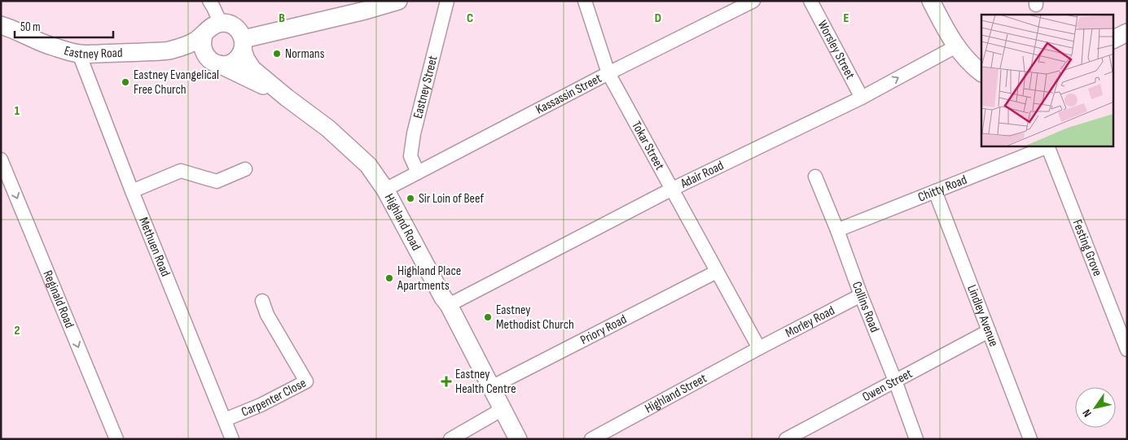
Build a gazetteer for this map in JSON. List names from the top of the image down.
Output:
{
  "streets": {
    "main road": ["Eastney Road", "Highland Road"],
    "street": [
      "Worsley Street",
      "Eastney Street",
      "Kassassin Street",
      "Tokar Street",
      "Adair Road",
      "Chitty Road",
      "Methuen Road",
      "Festing Grove",
      "Reginald Road",
      "Collins Road",
      "Lindley Avenue",
      "Morley Road",
      "Priory Road",
      "Owen Street",
      "Highland Street",
      "Carpenter Close"
    ]
  },
  "crossings": [
    ["Worsley Street", "Adair Road"],
    ["Eastney Road", "Highland Road"],
    ["Eastney Road", "Methuen Road"],
    ["Eastney Street", "Kassassin Street"],
    ["Kassassin Street", "Tokar Street"],
    ["Kassassin Street", "Highland Road"],
    ["Tokar Street", "Adair Road"],
    ["Tokar Street", "Morley Road"],
    ["Tokar Street", "Priory Road"],
    ["Tokar Street", "Highland Street"],
    ["Adair Road", "Highland Road"],
    ["Chitty Road", "Festing Grove"],
    ["Chitty Road", "Collins Road"],
    ["Chitty Road", "Lindley Avenue"],
    ["Highland Road", "Priory Road"],
    ["Methuen Road", "Carpenter Close"],
    ["Collins Road", "Morley Road"],
    ["Collins Road", "Owen Street"],
    ["Lindley Avenue", "Owen Street"],
    ["Morley Road", "Highland Street"]
  ],
  "one_way": ["Reginald Road"],
  "places": {
    "other": [
      "Normans",
      "Eastney Evangelical Free Church",
      "Sir Loin of Beef",
      "Highland Place Apartments",
      "Eastney Methodist Church"
    ],
    "health": ["Eastney Health Centre"]
  },
  "scale_bar": "50 m",
  "north": "bottom left",
  "grid": {
    "columns": [
      "B",
      "C",
      "D",
      "E"
    ],
    "rows": ["1", "2"]
  }
}
